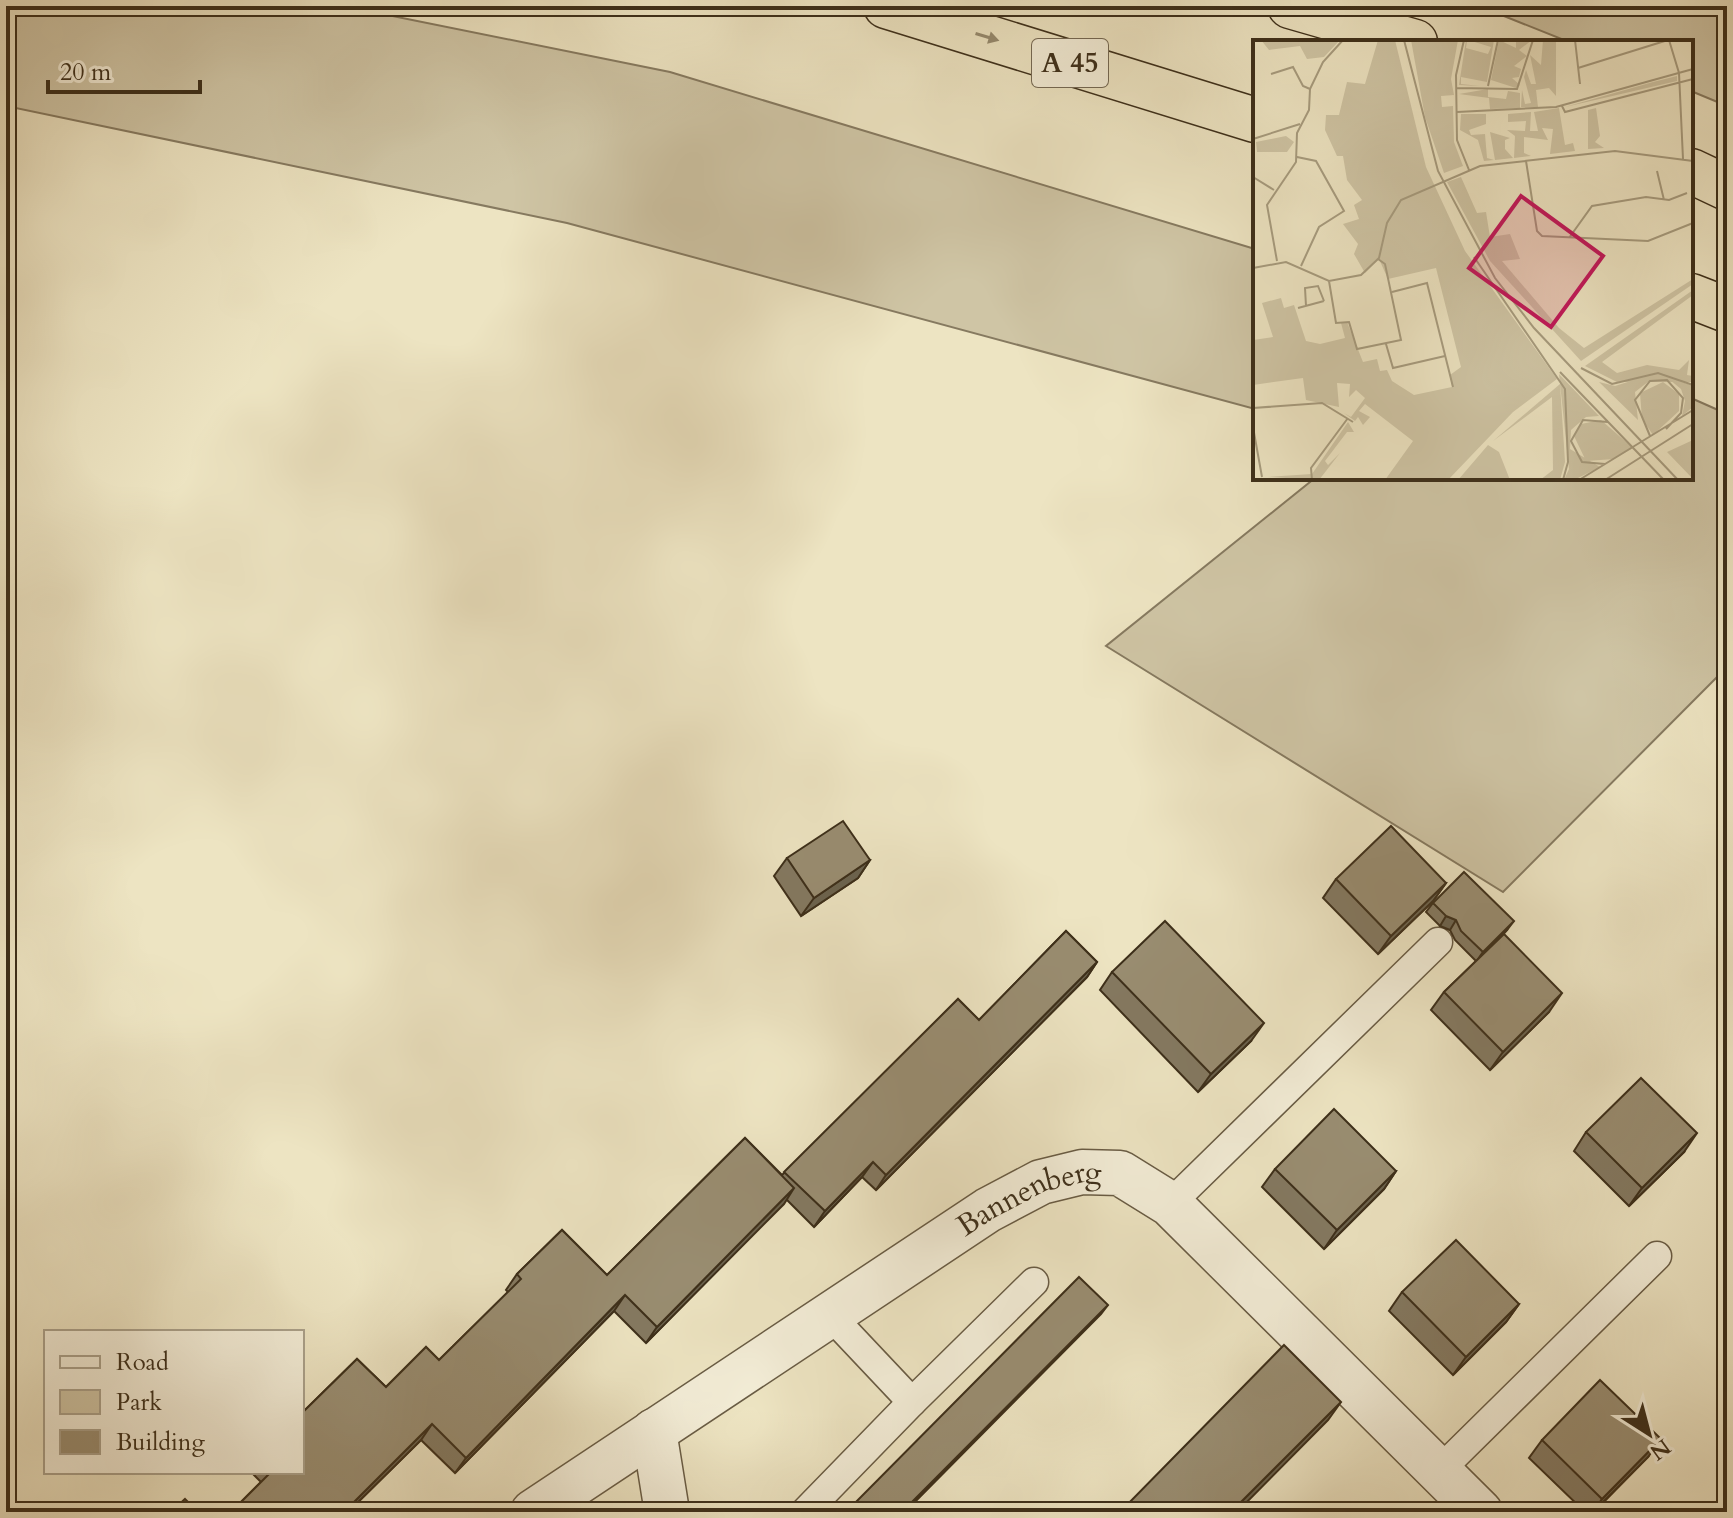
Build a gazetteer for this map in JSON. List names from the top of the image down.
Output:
{
  "streets": {
    "highway": ["A 45"],
    "street": ["Bannenberg"]
  },
  "legend": ["Road", "Park", "Building"],
  "scale_bar": "20 m",
  "north": "bottom right"
}
